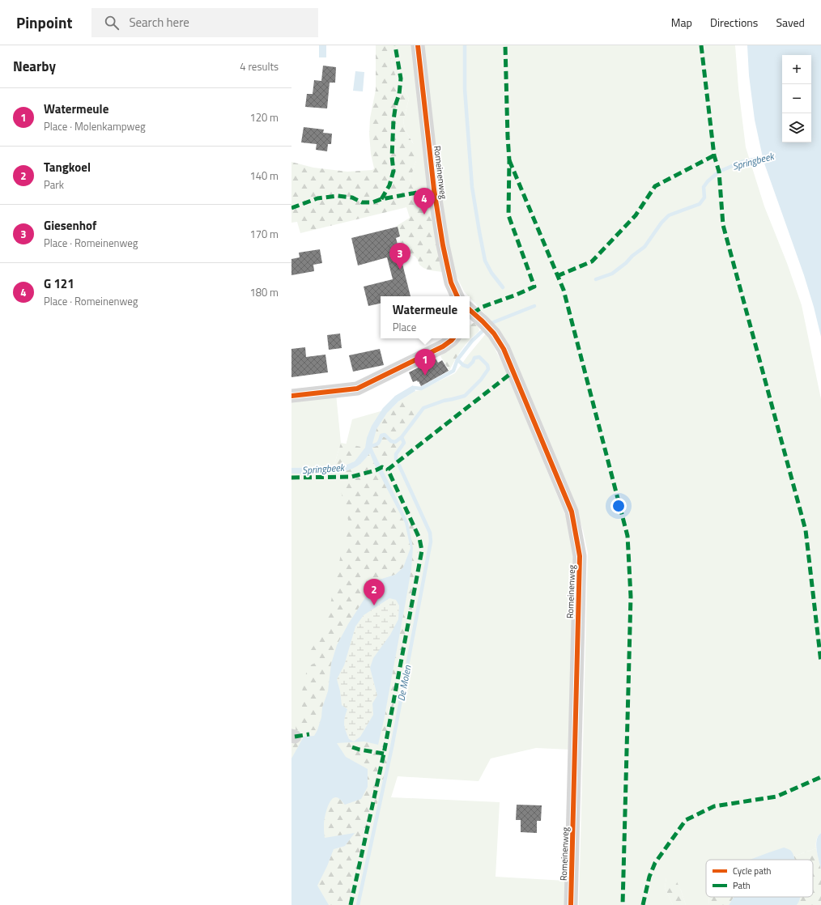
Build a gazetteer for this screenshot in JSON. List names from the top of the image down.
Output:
{
  "streets": {
    "street": ["Romeinenweg"]
  },
  "water": ["Springbeek", "De Molen"],
  "legend": ["Cycle path", "Path"],
  "page": {
    "header": "Pinpoint",
    "search": "Search here",
    "nav": ["Map", "Directions", "Saved"],
    "heading": ["Nearby", "4 results"],
    "map_buttons": ["+", "−"],
    "list": [
      {
        "mark": "1",
        "name": "Watermeule",
        "note": "Place · Molenkampweg",
        "value": "120 m"
      },
      {
        "mark": "2",
        "name": "Tangkoel",
        "note": "Park",
        "value": "140 m"
      },
      {
        "mark": "3",
        "name": "Giesenhof",
        "note": "Place · Romeinenweg",
        "value": "170 m"
      },
      {
        "mark": "4",
        "name": "G 121",
        "note": "Place · Romeinenweg",
        "value": "180 m"
      }
    ],
    "pins": [
      "4",
      "3",
      "1",
      "2"
    ],
    "popup": ["Watermeule", "Place"]
  }
}
